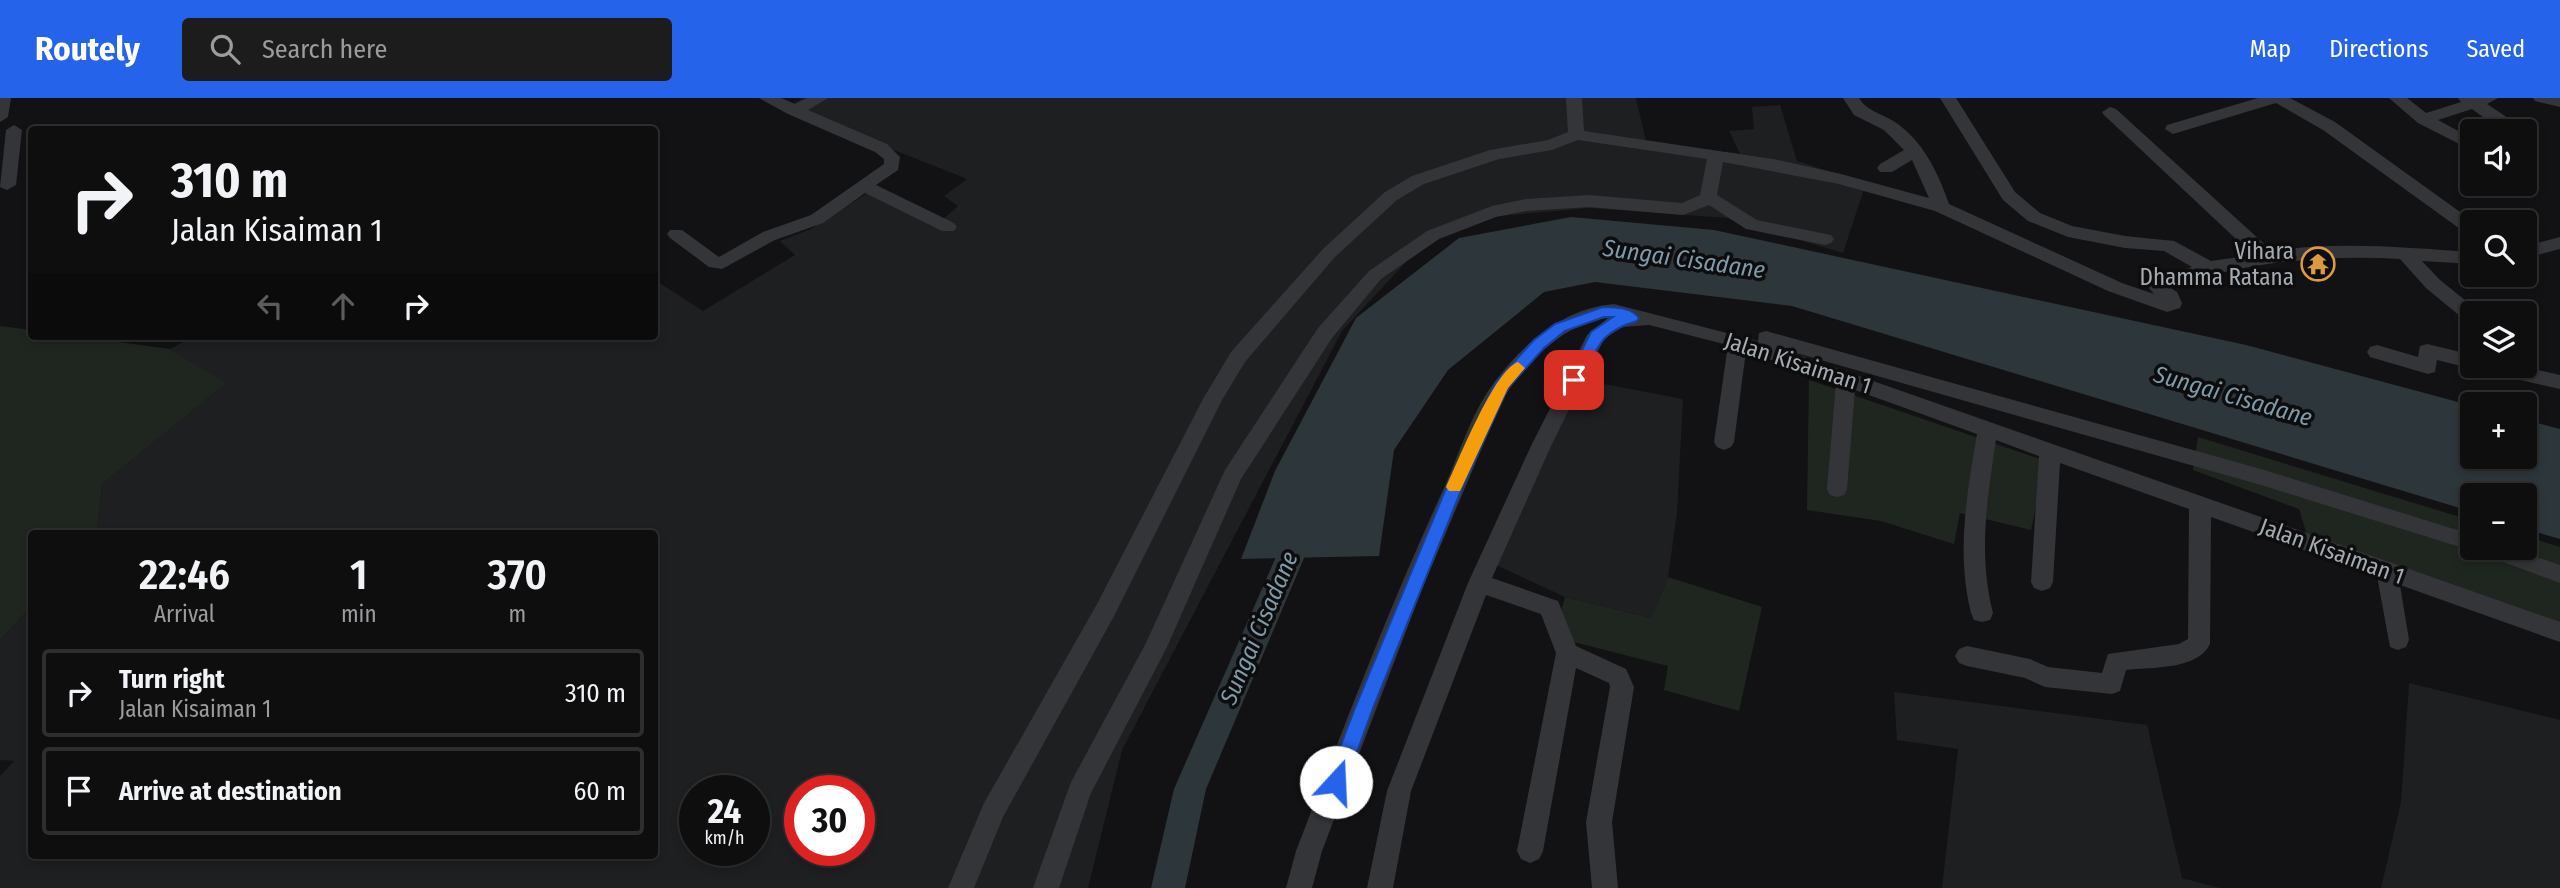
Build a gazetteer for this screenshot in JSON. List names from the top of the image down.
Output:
{
  "streets": {
    "street": ["Jalan Kisaiman 1"]
  },
  "water": ["Sungai Cisadane"],
  "places": {
    "temple": ["Vihara Dhamma Ratana"]
  },
  "page": {
    "header": "Routely",
    "search": "Search here",
    "nav": ["Map", "Directions", "Saved"],
    "map_buttons": ["+", "−"],
    "turn": ["310 m", "Jalan Kisaiman 1"],
    "eta": [
      "22:46",
      "Arrival",
      "1",
      "min",
      "370",
      "m"
    ],
    "list": [
      {
        "name": "Turn right",
        "note": "Jalan Kisaiman 1",
        "value": "310 m"
      },
      {
        "name": "Arrive at destination",
        "value": "60 m"
      }
    ],
    "speed": "24 km/h",
    "limit": "30"
  }
}
